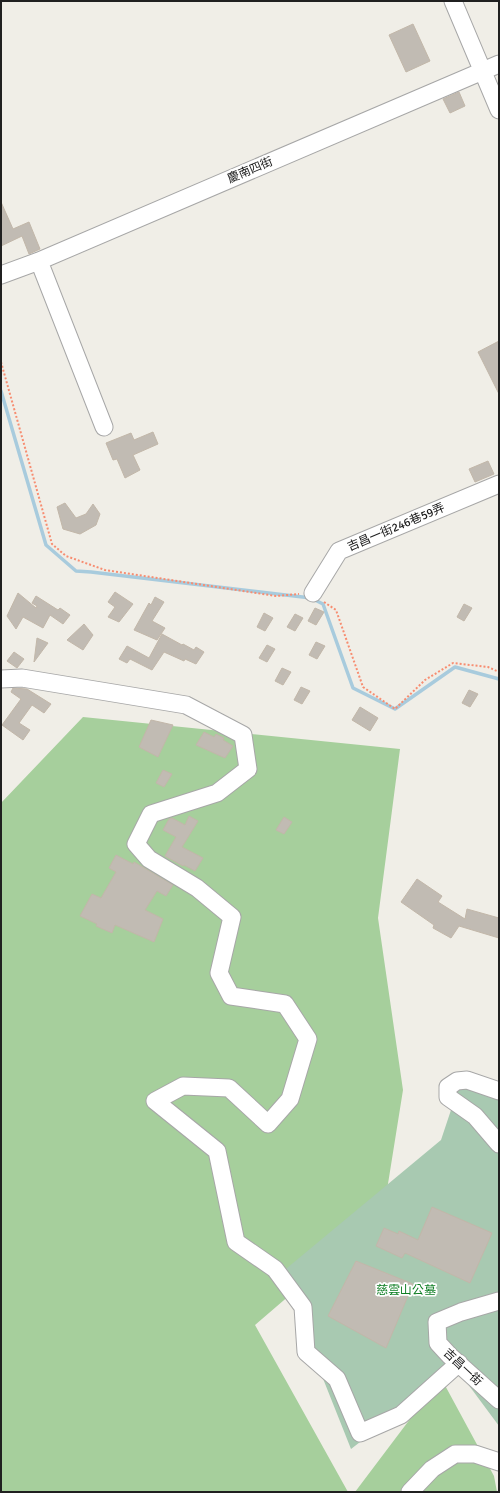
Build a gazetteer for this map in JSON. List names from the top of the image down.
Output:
{
  "streets": {
    "street": ["慶南四街", "吉昌一街246巷59弄", "吉昌一街"]
  },
  "parks": ["慈雲山公墓"]
}
